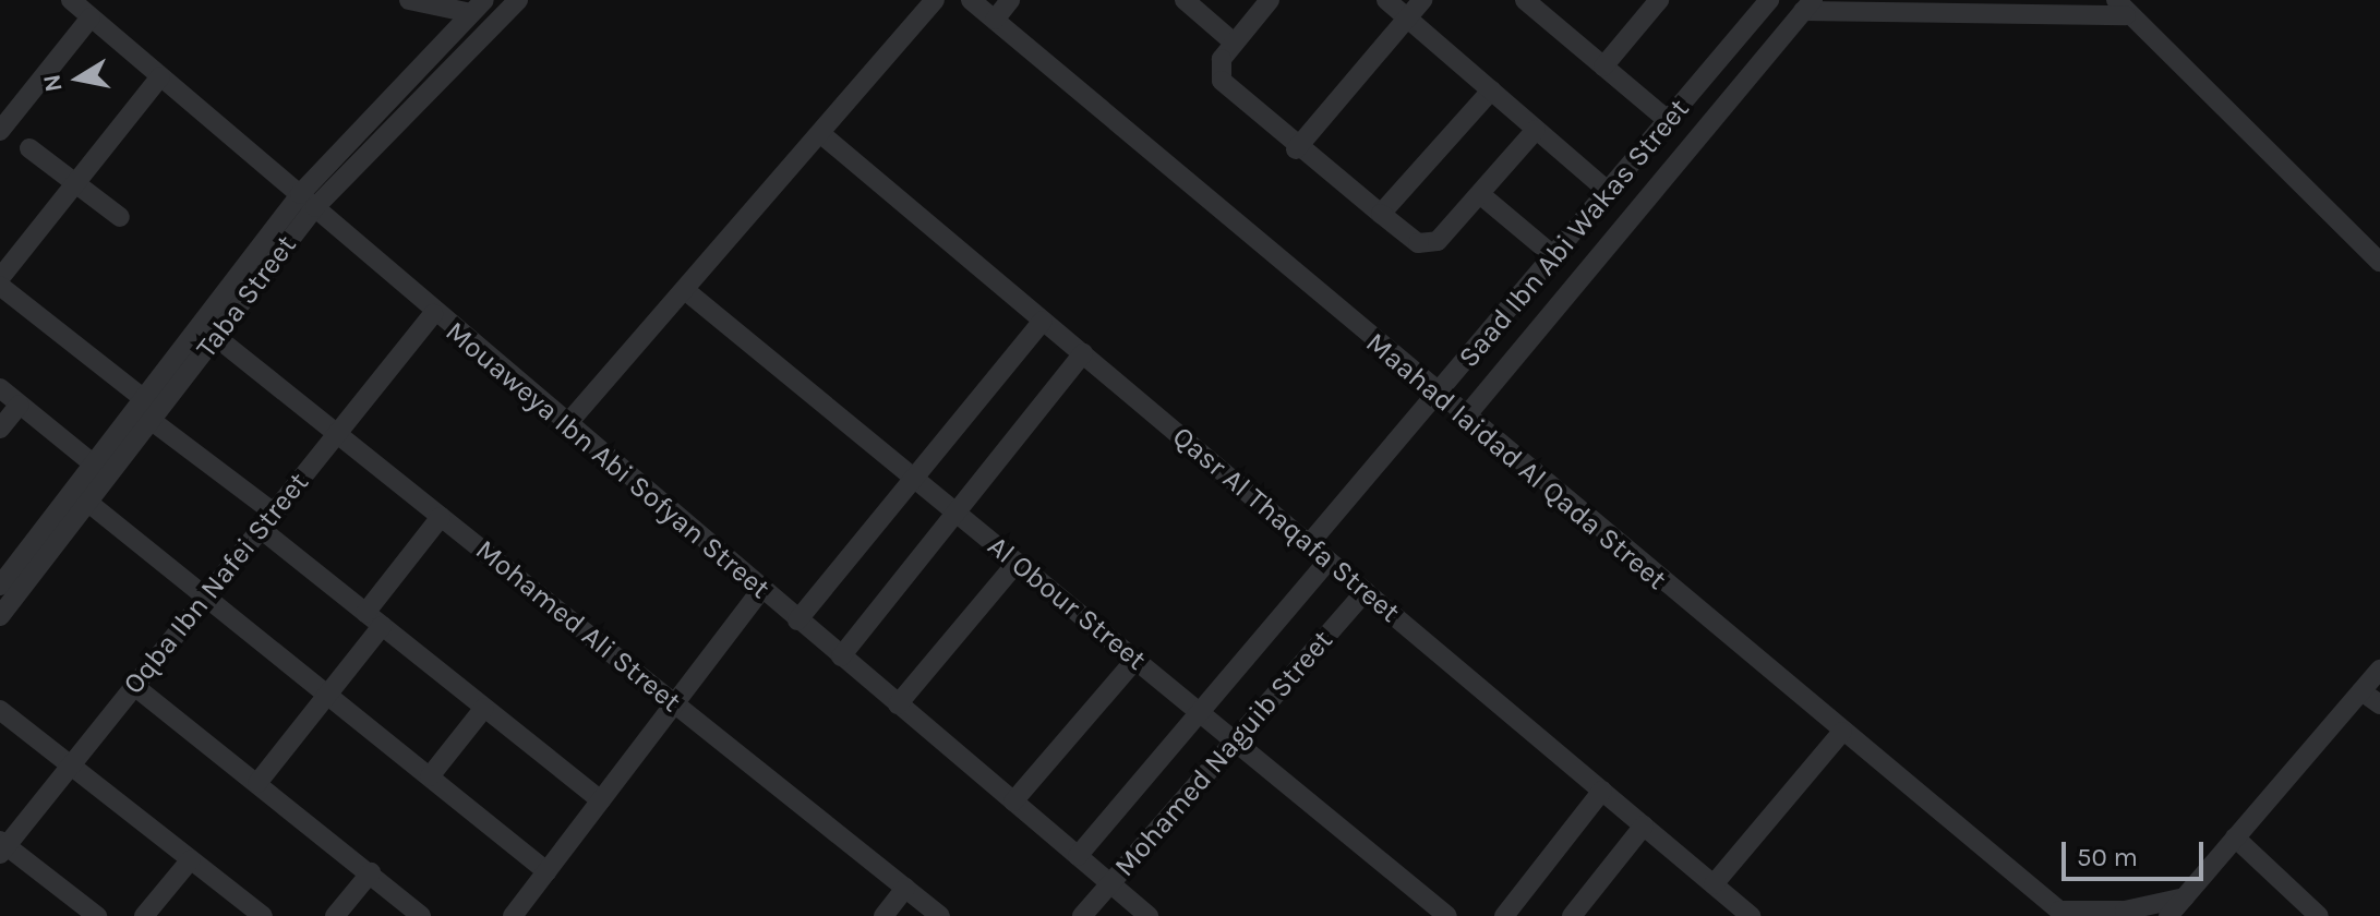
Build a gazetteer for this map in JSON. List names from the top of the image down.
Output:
{
  "streets": {
    "street": [
      "Saad Ibn Abi Wakas Street",
      "Taba Street",
      "Mouaweya Ibn Abi Sofyan Street",
      "Maahad Iaidad Al Qada Street",
      "Qasr Al Thaqafa Street",
      "Oqba Ibn Nafei Street",
      "Al Obour Street",
      "Mohamed Ali Street",
      "Mohamed Naguib Street"
    ]
  },
  "crossings": [
    ["Saad Ibn Abi Wakas Street", "Maahad Iaidad Al Qada Street"],
    ["Saad Ibn Abi Wakas Street", "Qasr Al Thaqafa Street"],
    ["Taba Street", "Mouaweya Ibn Abi Sofyan Street"],
    ["Taba Street", "Mohamed Ali Street"],
    ["Mouaweya Ibn Abi Sofyan Street", "Oqba Ibn Nafei Street"],
    ["Mouaweya Ibn Abi Sofyan Street", "Mohamed Naguib Street"],
    ["Qasr Al Thaqafa Street", "Mohamed Naguib Street"],
    ["Oqba Ibn Nafei Street", "Mohamed Ali Street"],
    ["Al Obour Street", "Mohamed Naguib Street"]
  ],
  "scale_bar": "50 m",
  "north": "left"
}
